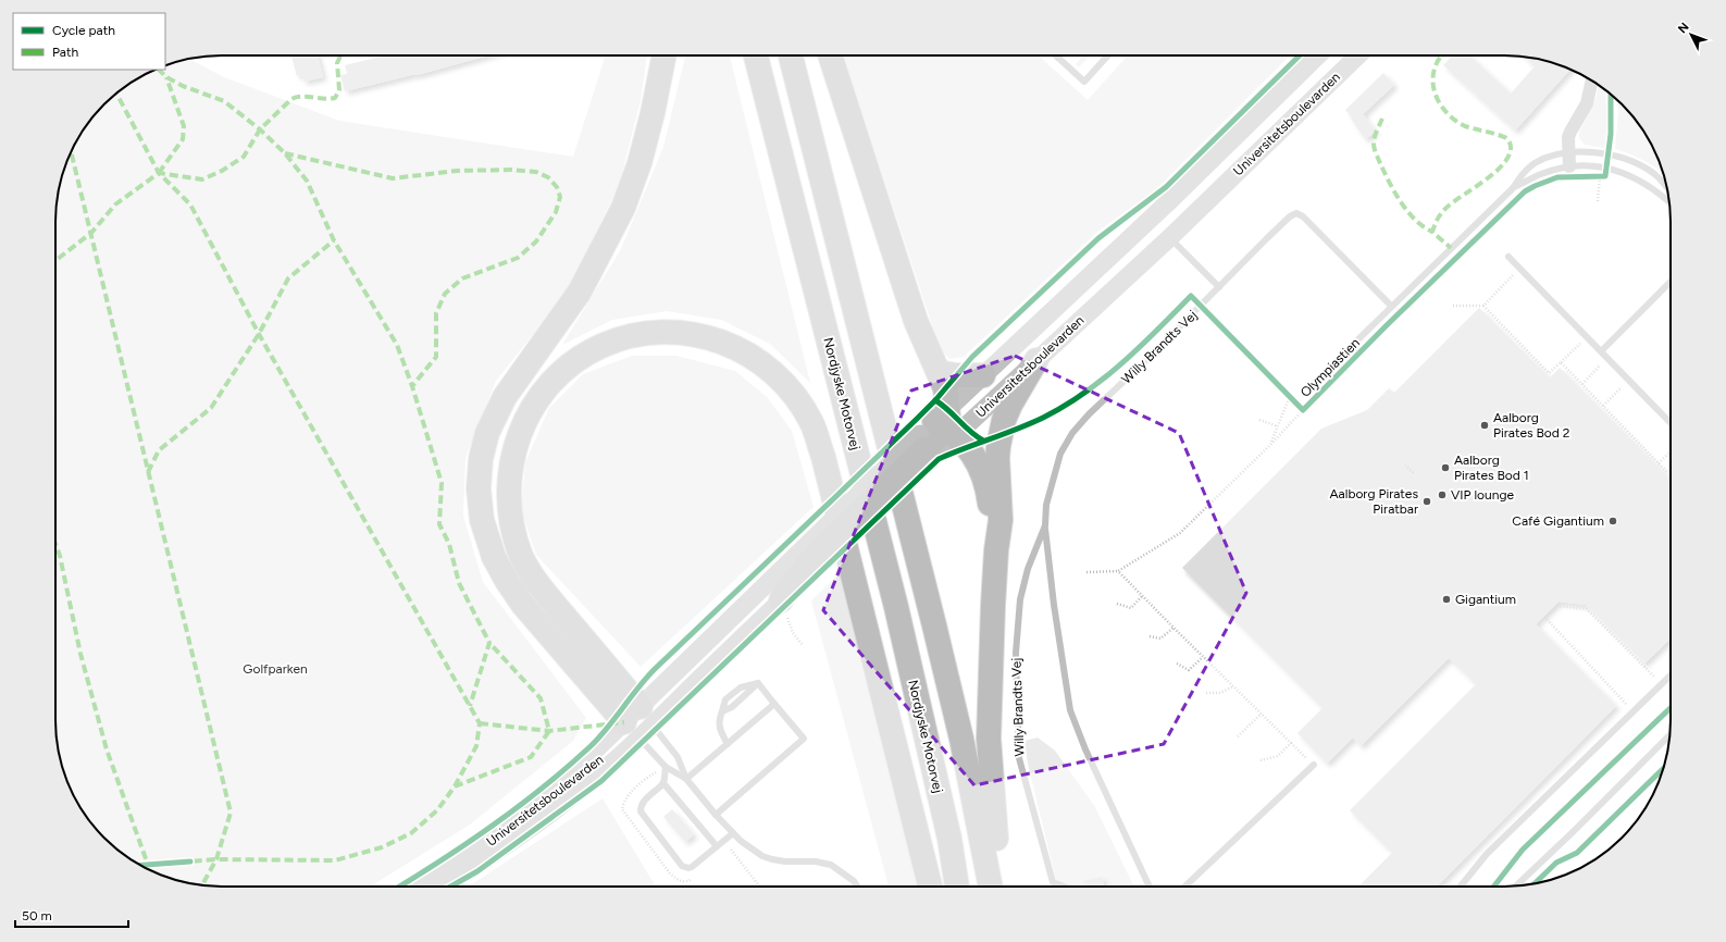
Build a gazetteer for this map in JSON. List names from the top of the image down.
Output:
{
  "streets": {
    "highway": ["Nordjyske Motorvej"],
    "main road": ["Universitetsboulevarden"],
    "lane": ["Willy Brandts Vej"],
    "cycle path": ["Olympiastien"]
  },
  "parks": ["Golfparken"],
  "places": [
    "Aalborg Pirates Bod 2",
    "Aalborg Pirates Bod 1",
    "VIP lounge",
    "Aalborg Pirates Piratbar",
    "Café Gigantium",
    "Gigantium"
  ],
  "legend": ["Cycle path", "Path"],
  "scale_bar": "50 m",
  "north": "top left"
}
